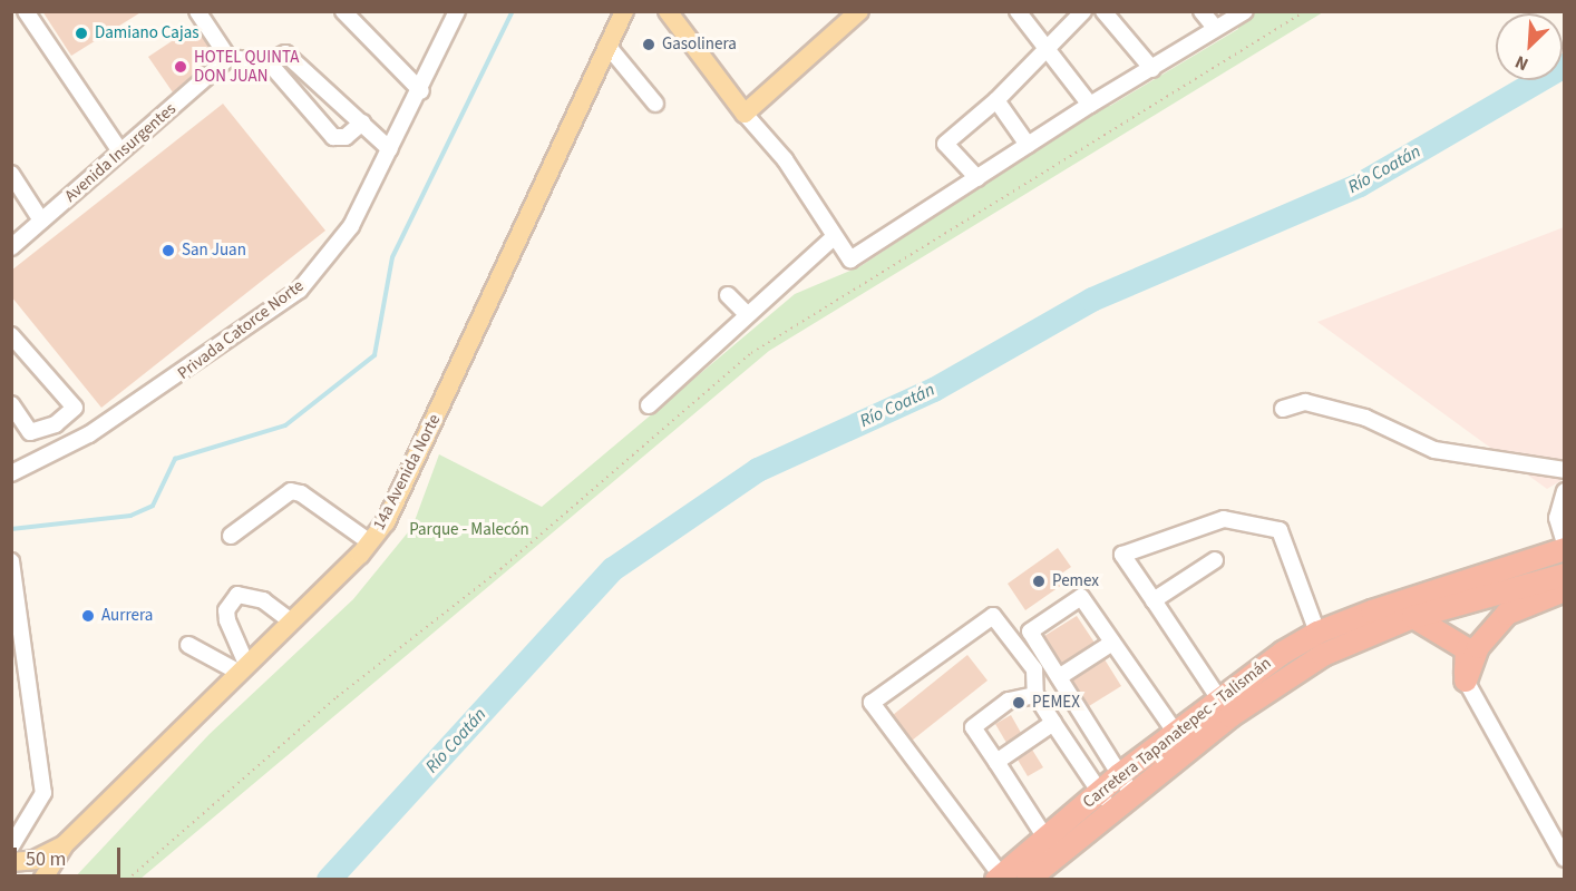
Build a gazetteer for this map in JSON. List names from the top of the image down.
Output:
{
  "streets": {
    "highway": ["Carretera Tapanatepec - Talismán"],
    "main road": ["14a Avenida Norte"],
    "street": ["Avenida Insurgentes", "Privada Catorce Norte"]
  },
  "water": ["Río Coatán"],
  "parks": ["Parque - Malecón"],
  "places": [
    "Damiano Cajas",
    "Gasolinera",
    "HOTEL QUINTA DON JUAN",
    "San Juan",
    "Pemex",
    "Aurrera",
    "PEMEX"
  ],
  "scale_bar": "50 m",
  "north": "bottom left"
}
